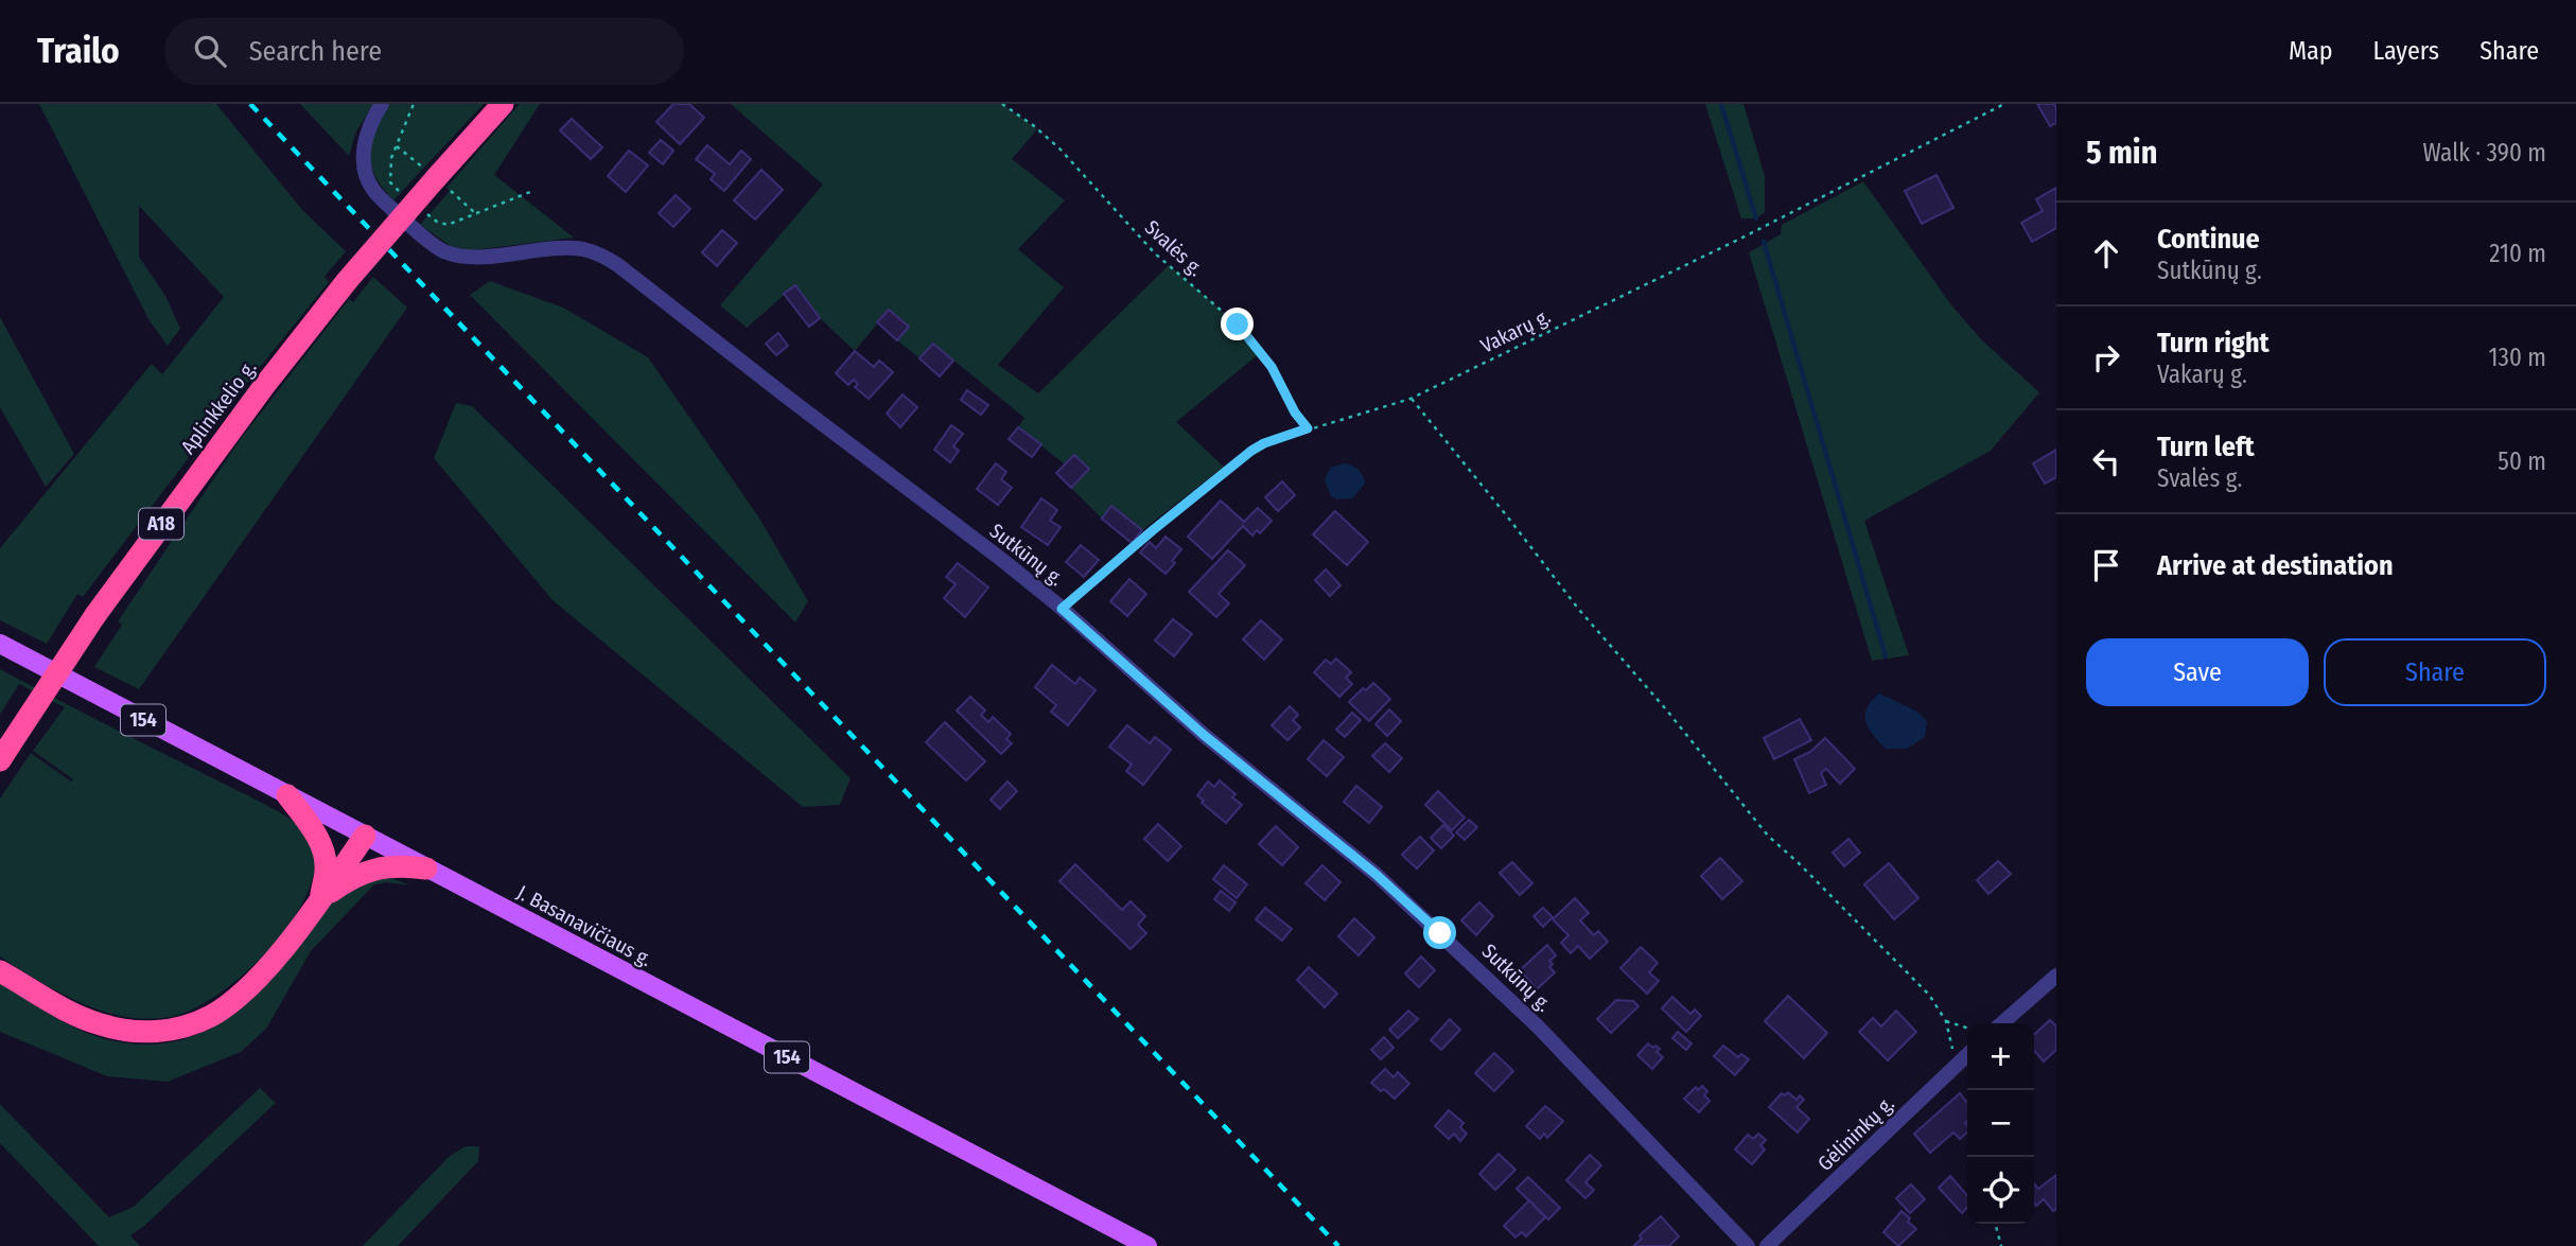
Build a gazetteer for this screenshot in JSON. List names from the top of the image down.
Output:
{
  "streets": {
    "highway": ["Aplinkkelio g.", "A18"],
    "main road": ["154", "J. Basanavičiaus g."],
    "street": ["Sutkūnų g.", "Gėlininkų g."],
    "path": ["Svalės g.", "Vakarų g."]
  },
  "crossings": [
    ["Svalės g.", "Vakarų g."],
    ["Vakarų g.", "Sutkūnų g."]
  ],
  "page": {
    "header": "Trailo",
    "search": "Search here",
    "nav": ["Map", "Layers", "Share"],
    "heading": ["5 min", "Walk · 390 m"],
    "list": [
      ["Continue", "Sutkūnų g.", "210 m"],
      ["Turn right", "Vakarų g.", "130 m"],
      ["Turn left", "Svalės g.", "50 m"],
      "Arrive at destination"
    ],
    "buttons": ["Save", "Share"],
    "map_buttons": ["+", "−"]
  }
}
